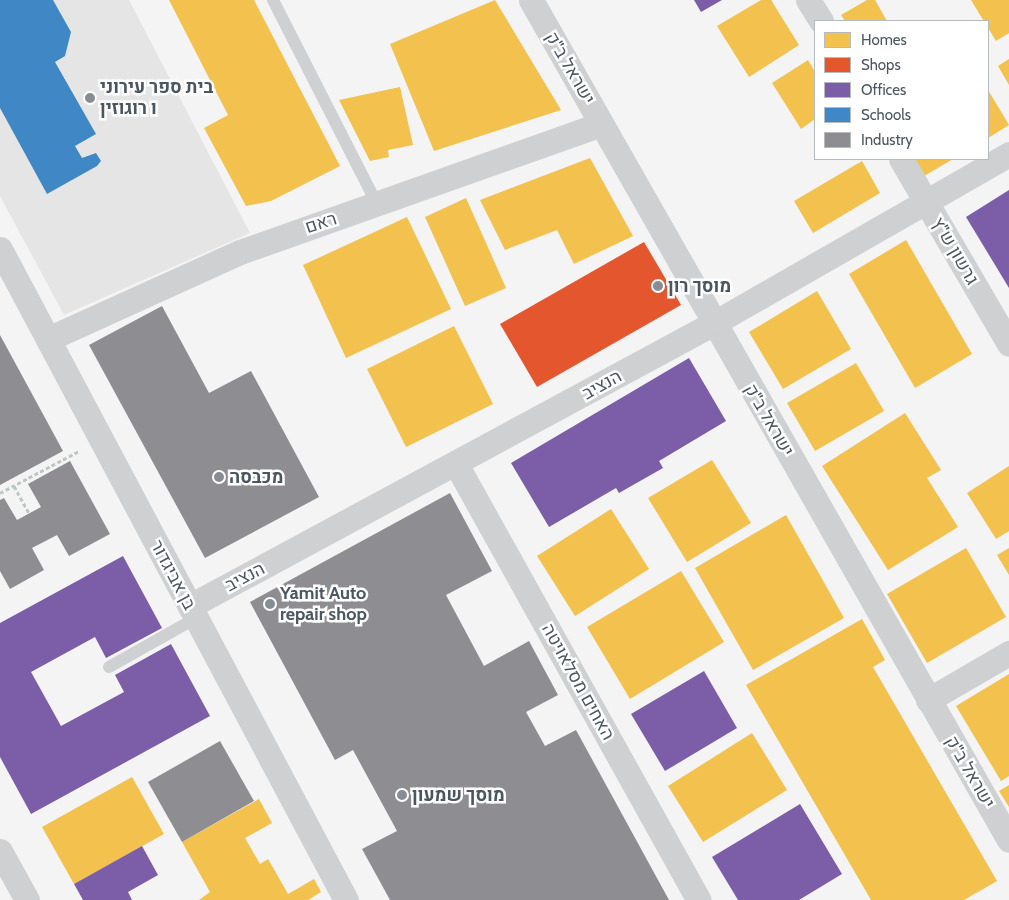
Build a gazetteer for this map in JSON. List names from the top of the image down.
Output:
{
  "streets": {
    "street": [
      "ישראל ב\"ק",
      "ראם",
      "גרשון ש\"ץ",
      "הנציב",
      "בן אביגדור",
      "האחים מסלאויטה"
    ]
  },
  "crossings": [
    ["ישראל ב\"ק", "ראם"],
    ["ישראל ב\"ק", "הנציב"],
    ["ראם", "בן אביגדור"],
    ["גרשון ש\"ץ", "הנציב"],
    ["הנציב", "בן אביגדור"],
    ["הנציב", "האחים מסלאויטה"]
  ],
  "places": [
    "בית ספר עירוני ו רוגוזין",
    "מוסך רון",
    "מכבסה",
    "Yamit Auto repair shop",
    "מוסך שמעון"
  ],
  "legend": [
    "Homes",
    "Shops",
    "Offices",
    "Schools",
    "Industry"
  ]
}
